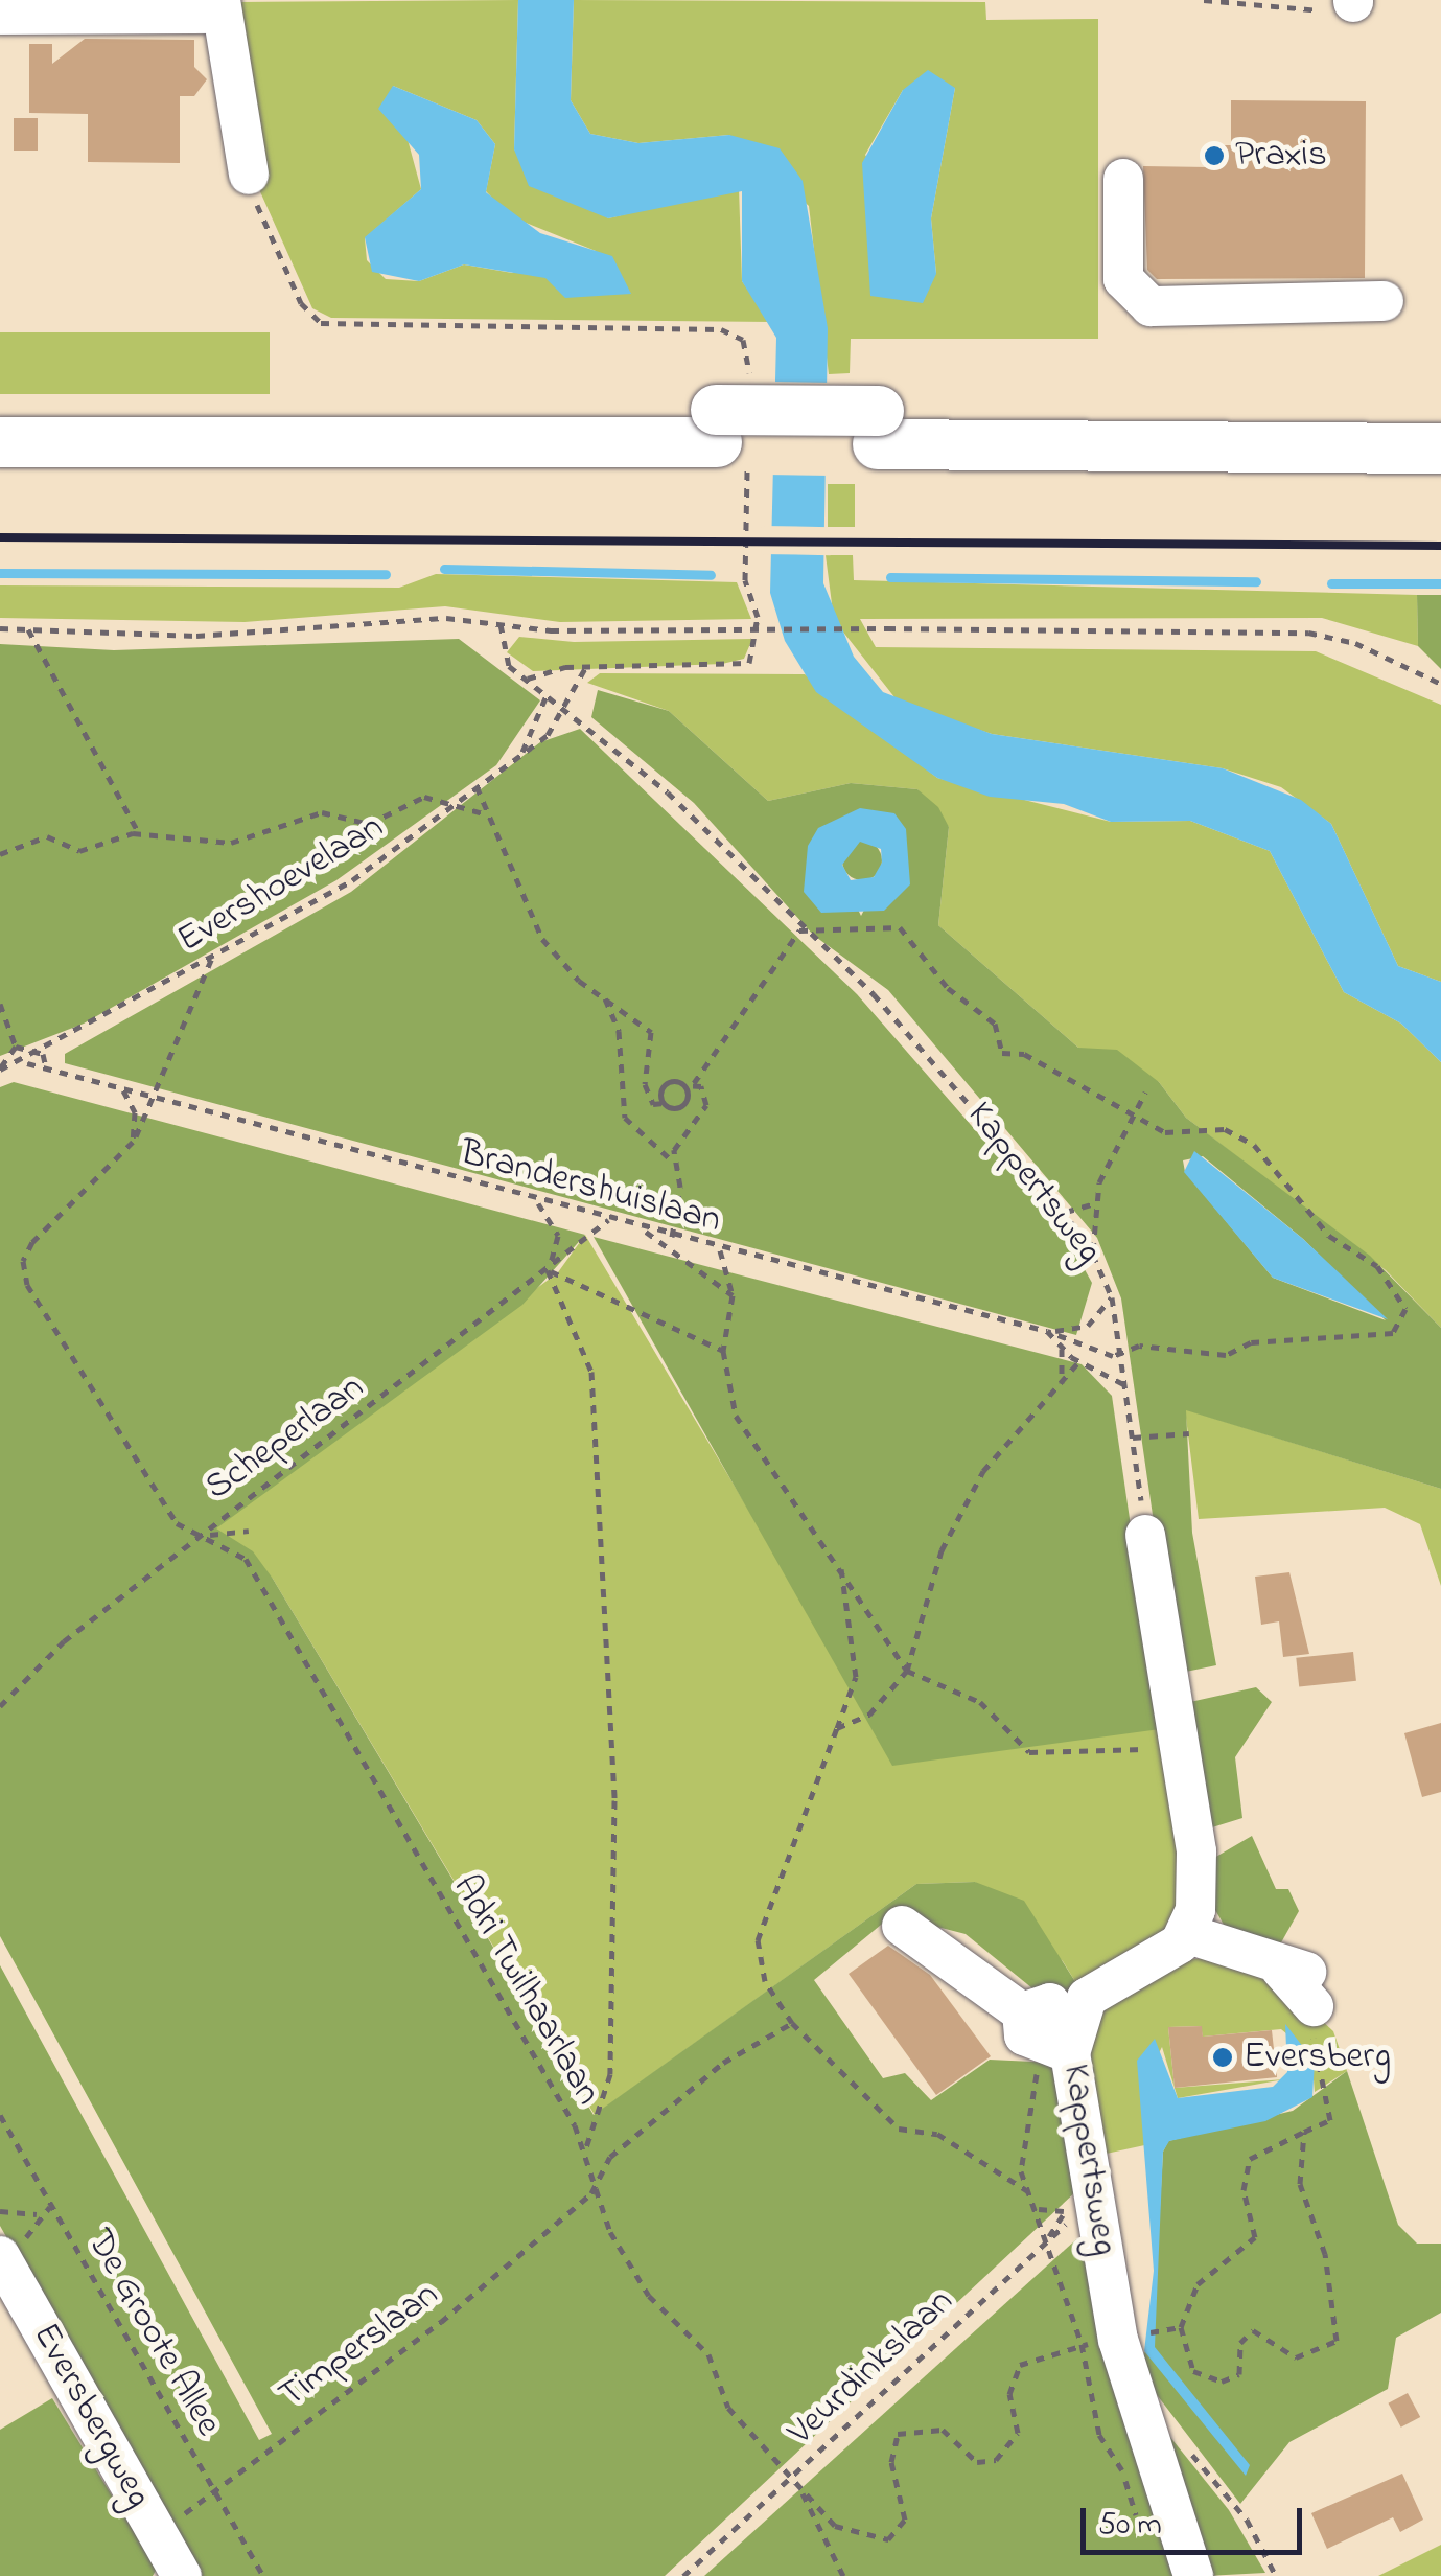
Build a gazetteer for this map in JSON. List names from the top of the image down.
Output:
{
  "streets": {
    "street": ["Kappertsweg", "Eversbergweg"],
    "path": [
      "Evershoevelaan",
      "Brandershuislaan",
      "Scheperlaan",
      "Adri Twilhaarlaan",
      "De Groote Allee",
      "Timperslaan",
      "Veurdinkslaan"
    ]
  },
  "crossings": [
    ["Evershoevelaan", "Kappertsweg"],
    ["Evershoevelaan", "Brandershuislaan"],
    ["Evershoevelaan", "Adri Twilhaarlaan"],
    ["Kappertsweg", "Brandershuislaan"],
    ["Kappertsweg", "Adri Twilhaarlaan"],
    ["Kappertsweg", "Veurdinkslaan"],
    ["Brandershuislaan", "Scheperlaan"],
    ["Brandershuislaan", "Adri Twilhaarlaan"],
    ["Scheperlaan", "Adri Twilhaarlaan"],
    ["Adri Twilhaarlaan", "Timperslaan"],
    ["Adri Twilhaarlaan", "Veurdinkslaan"],
    ["De Groote Allee", "Timperslaan"],
    ["Timperslaan", "Eversbergweg"]
  ],
  "places": ["Praxis", "Eversberg"],
  "scale_bar": "50 m"
}
